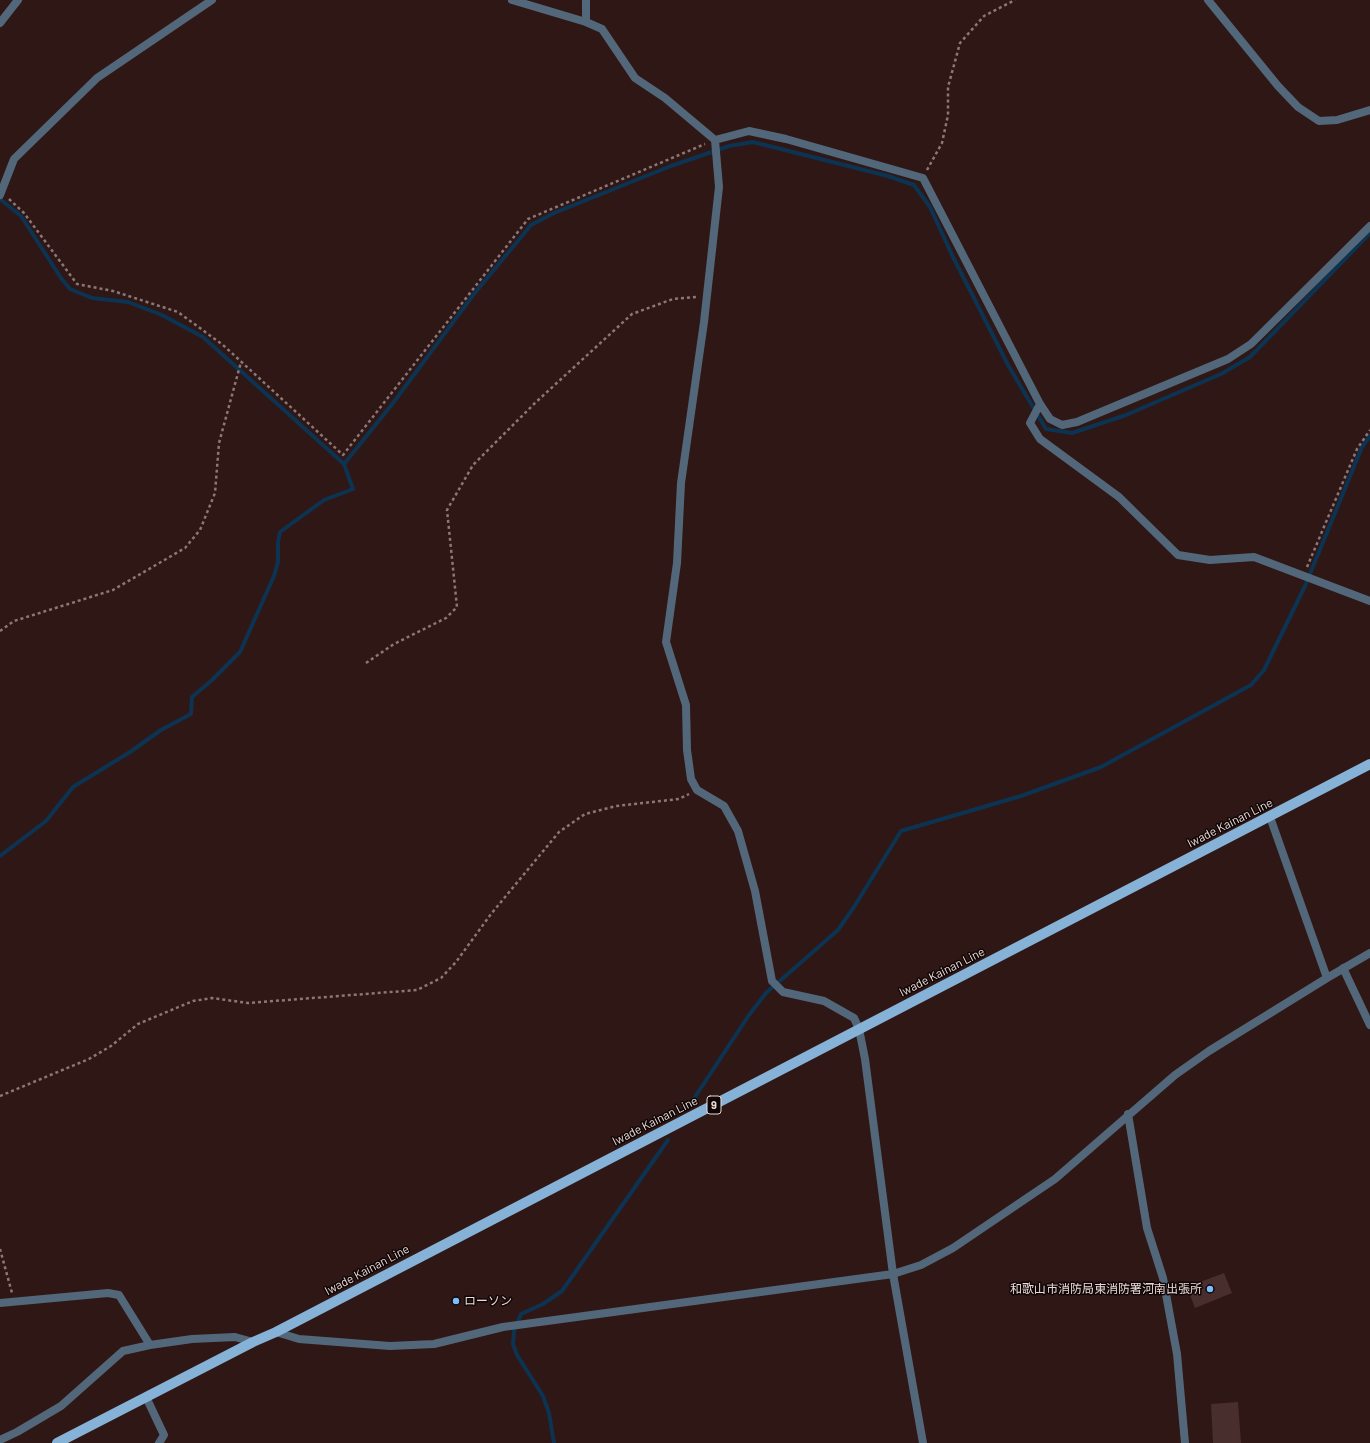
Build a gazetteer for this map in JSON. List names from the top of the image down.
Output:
{
  "streets": {
    "main road": ["Iwade Kainan Line", "9"]
  },
  "places": ["和歌山市消防局東消防署河南出張所", "ローソン"]
}
